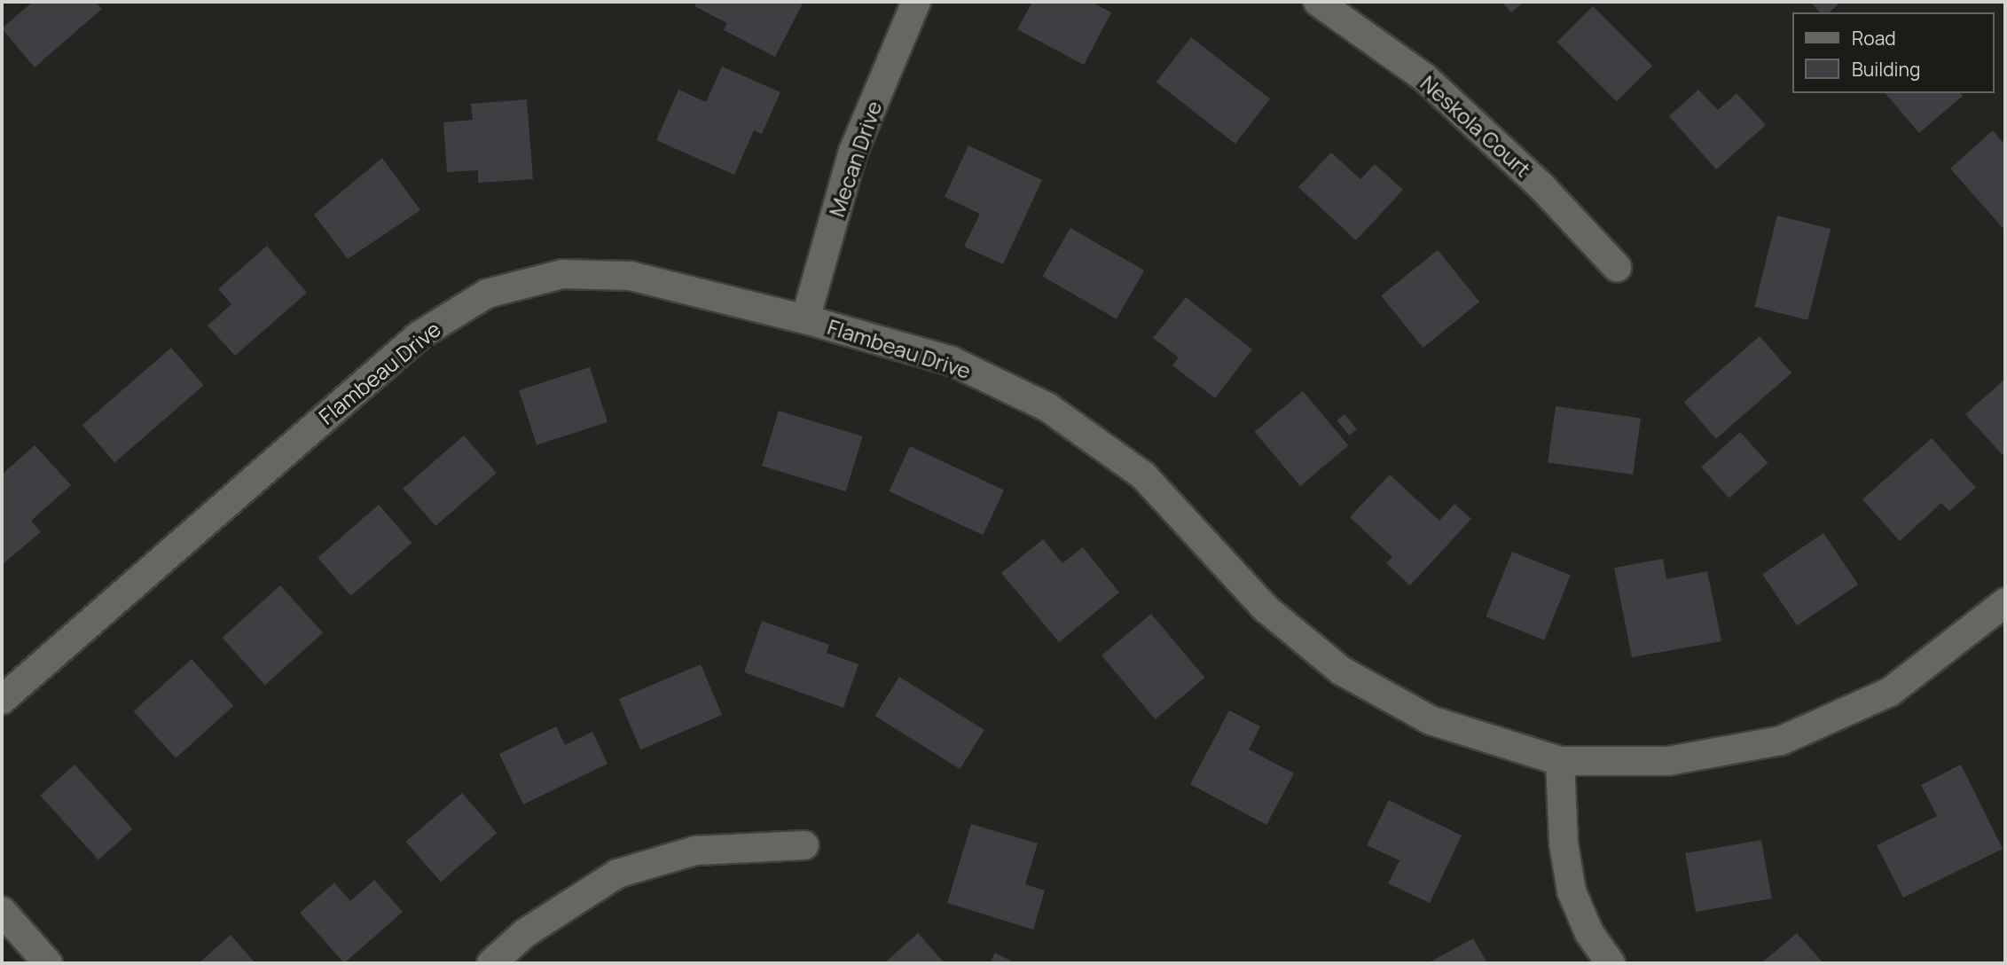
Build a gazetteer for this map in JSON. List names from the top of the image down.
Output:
{
  "streets": {
    "street": ["Neskola Court", "Mecan Drive", "Flambeau Drive"]
  },
  "crossings": [
    ["Mecan Drive", "Flambeau Drive"]
  ],
  "legend": ["Road", "Building"]
}
